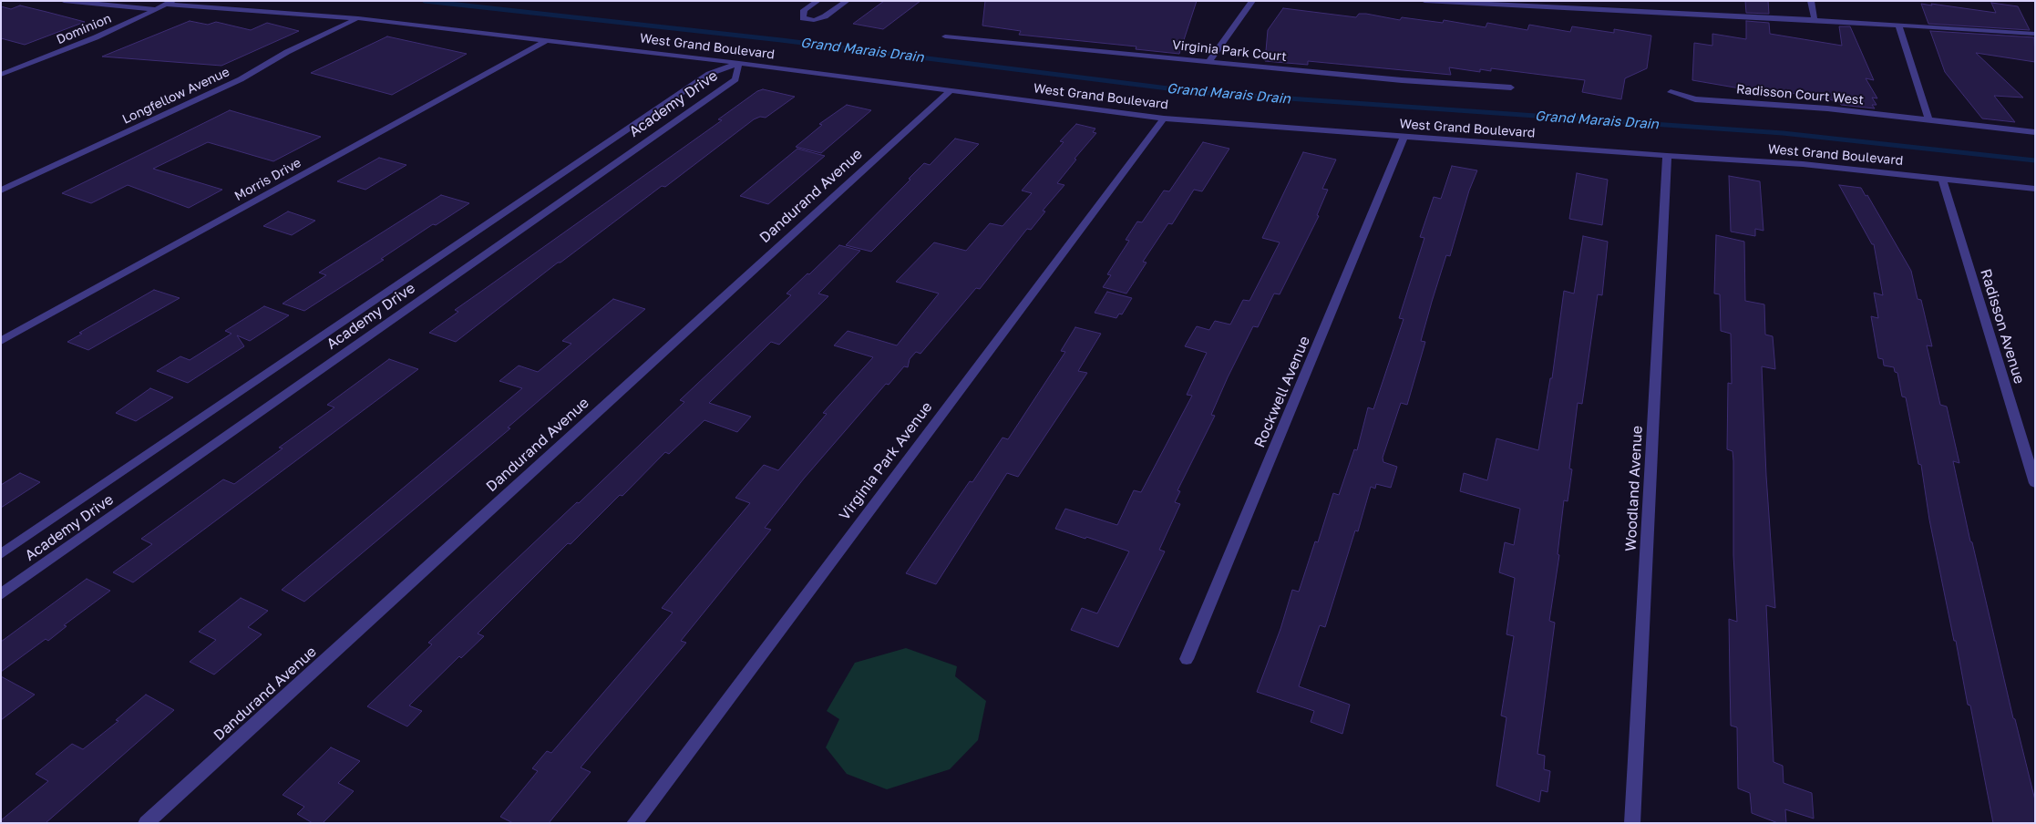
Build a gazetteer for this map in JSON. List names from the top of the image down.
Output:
{
  "streets": {
    "street": [
      "Dominion",
      "West Grand Boulevard",
      "Virginia Park Court",
      "Radisson Court West",
      "Longfellow Avenue",
      "Academy Drive",
      "Morris Drive",
      "Dandurand Avenue",
      "Radisson Avenue",
      "Rockwell Avenue",
      "Virginia Park Avenue",
      "Woodland Avenue"
    ]
  },
  "crossings": [
    ["Dominion", "West Grand Boulevard"],
    ["West Grand Boulevard", "Longfellow Avenue"],
    ["West Grand Boulevard", "Academy Drive"],
    ["West Grand Boulevard", "Morris Drive"],
    ["West Grand Boulevard", "Dandurand Avenue"],
    ["West Grand Boulevard", "Radisson Avenue"],
    ["West Grand Boulevard", "Rockwell Avenue"],
    ["West Grand Boulevard", "Virginia Park Avenue"],
    ["West Grand Boulevard", "Woodland Avenue"]
  ],
  "water": ["Grand Marais Drain"]
}
